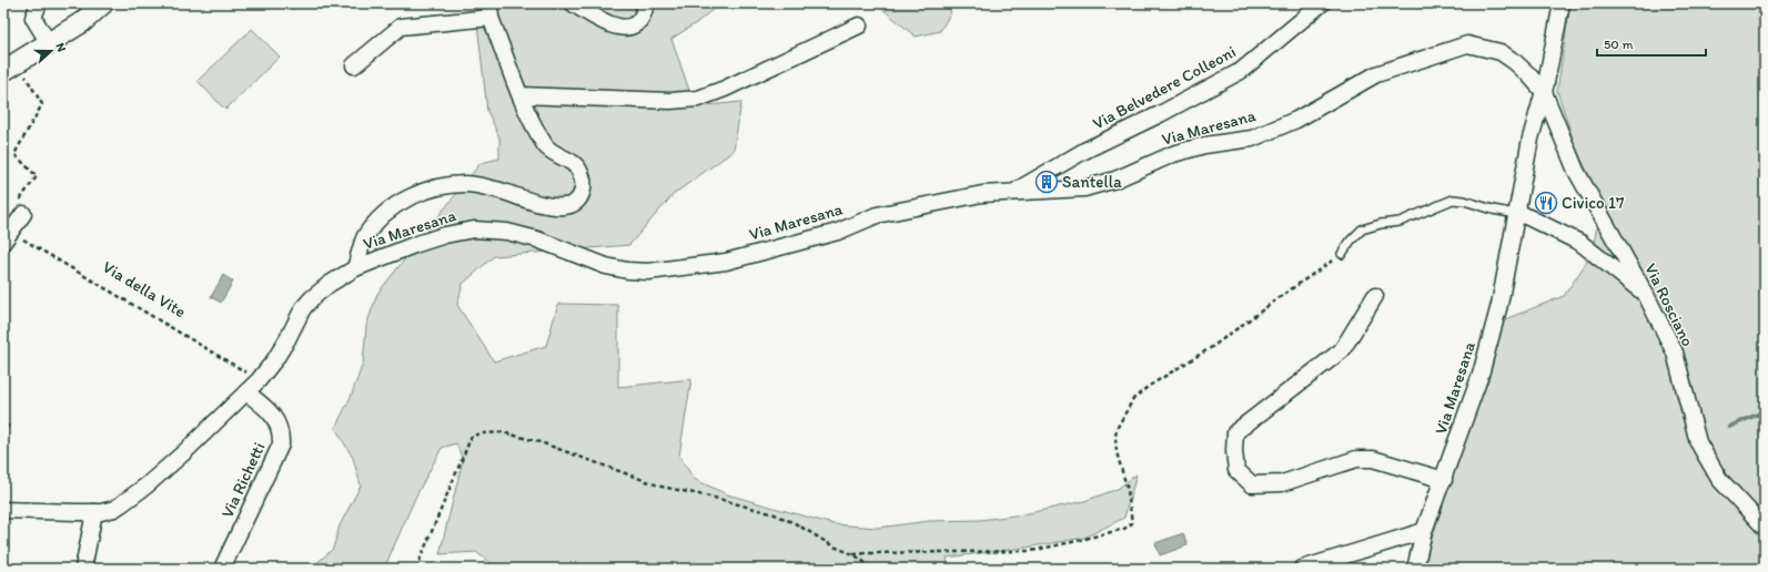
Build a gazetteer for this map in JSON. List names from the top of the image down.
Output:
{
  "streets": {
    "street": [
      "Via Belvedere Colleoni",
      "Via Maresana",
      "Via Rosciano",
      "Via Richetti"
    ],
    "path": ["Via della Vite"]
  },
  "crossings": [
    ["Via Belvedere Colleoni", "Via Maresana"],
    ["Via Maresana", "Via della Vite"],
    ["Via Maresana", "Via Rosciano"],
    ["Via Maresana", "Via Richetti"]
  ],
  "places": {
    "building": ["Santella"],
    "restaurant": ["Civico 17"]
  },
  "scale_bar": "50 m",
  "north": "right"
}
